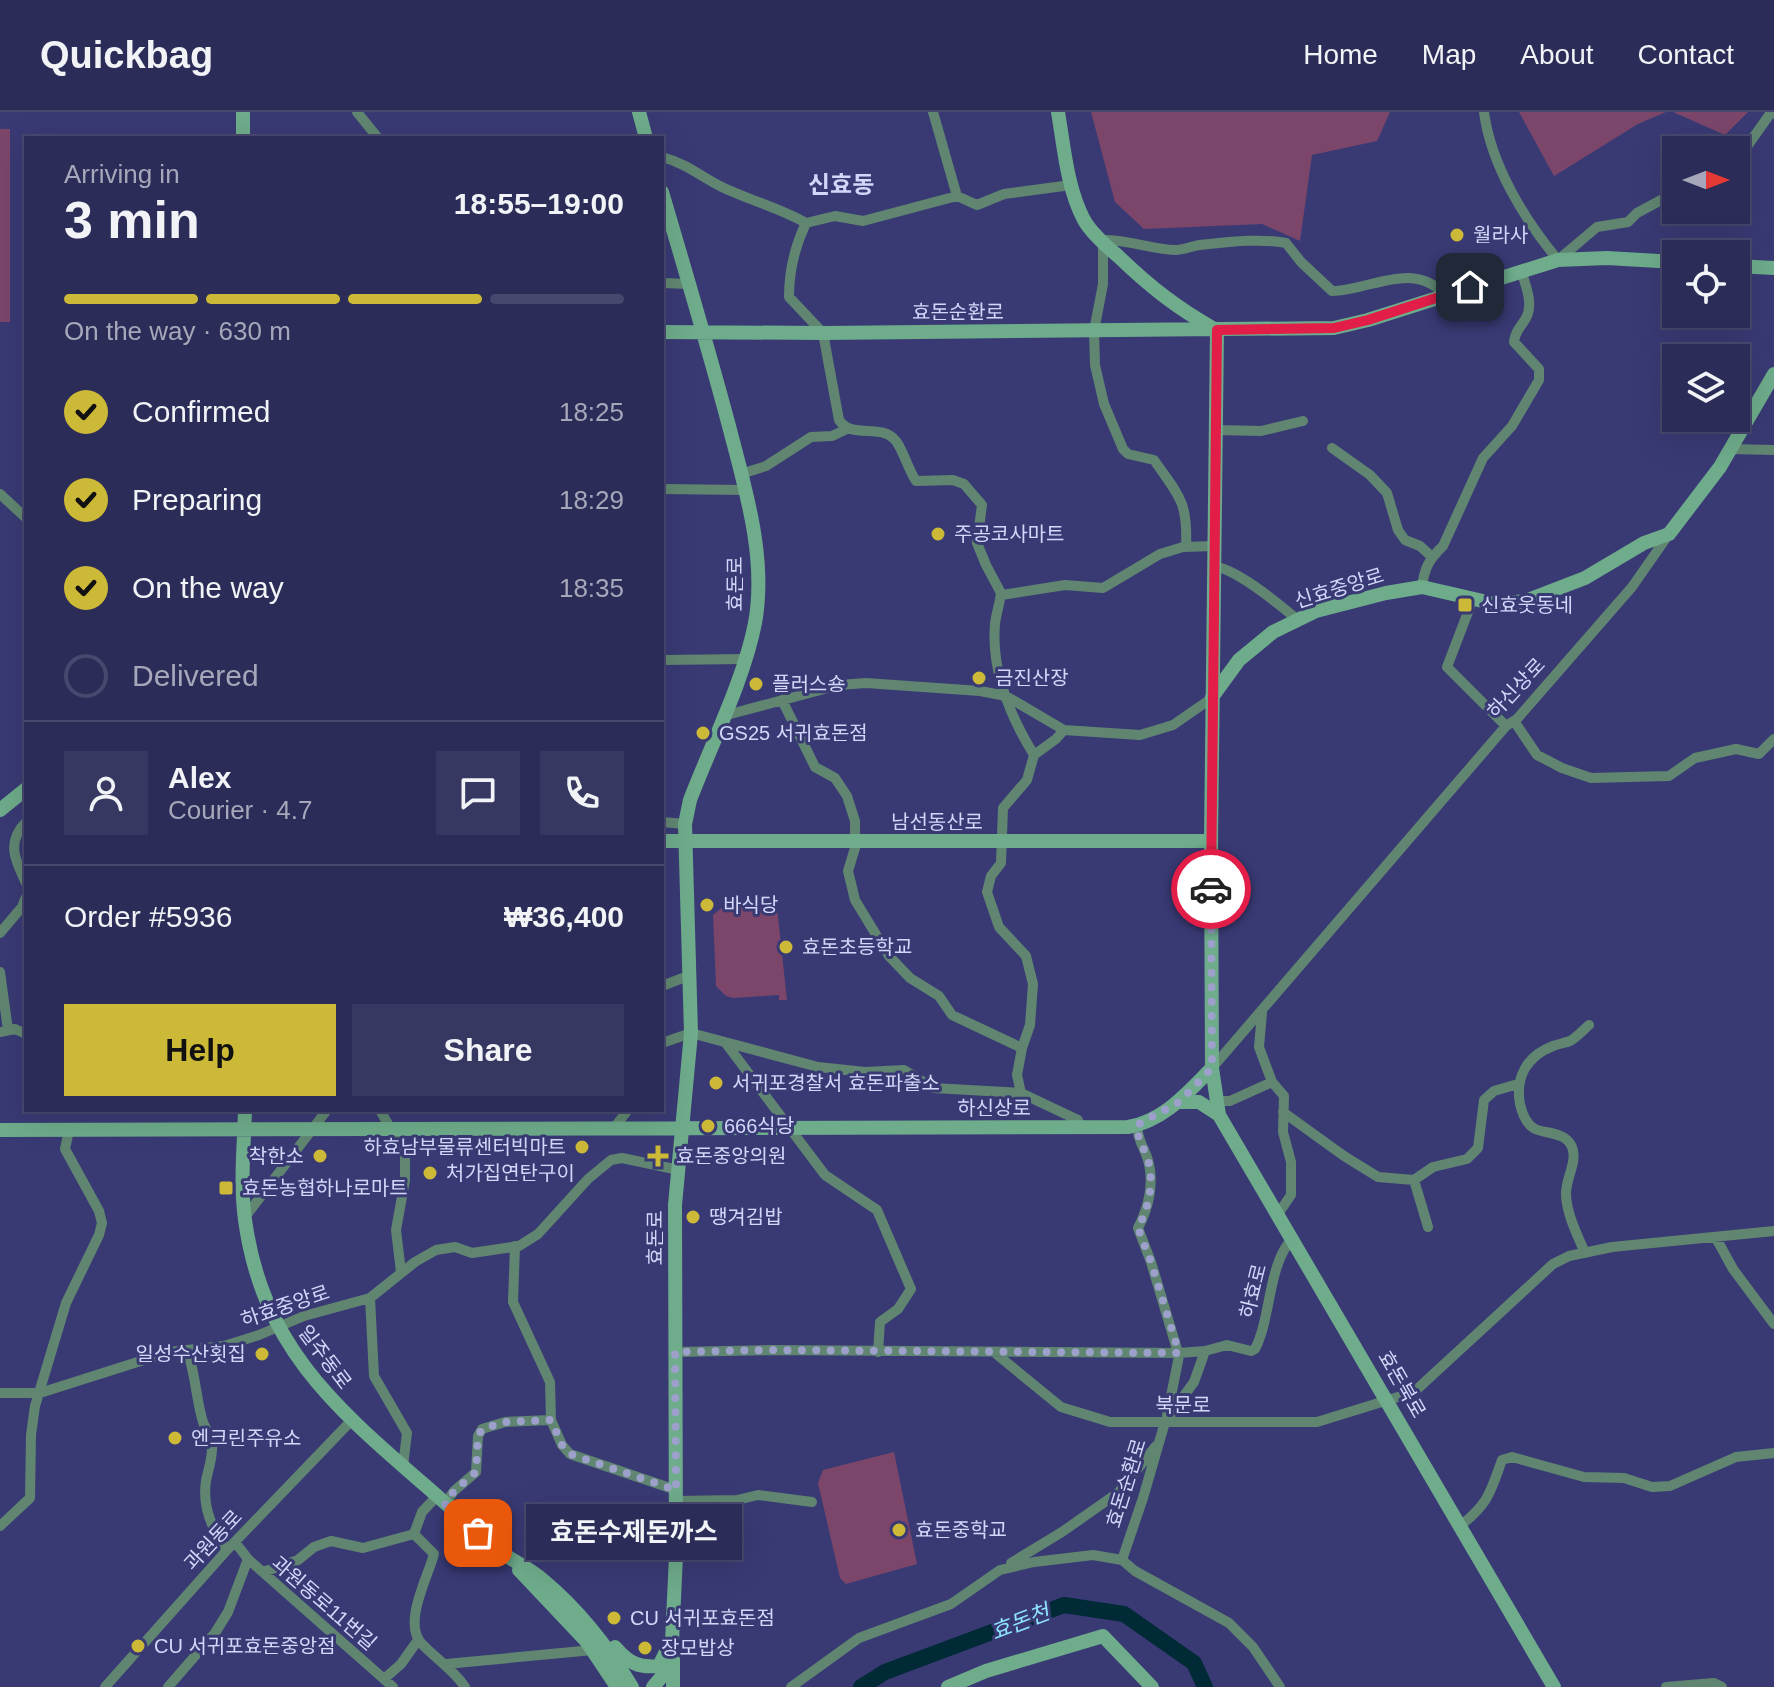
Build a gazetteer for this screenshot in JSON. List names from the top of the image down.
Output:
{
  "streets": {
    "street": [
      "효돈순환로",
      "효돈로",
      "신효중앙로",
      "하신상로",
      "남선동산로",
      "하효로",
      "하효중앙로",
      "일주동로",
      "효돈북로",
      "북문로",
      "과원동로",
      "과원동로11번길"
    ]
  },
  "crossings": [
    ["효돈순환로", "효돈로"],
    ["효돈순환로", "하효로"],
    ["효돈순환로", "북문로"],
    ["효돈로", "신효중앙로"],
    ["효돈로", "하신상로"],
    ["효돈로", "남선동산로"],
    ["효돈로", "하효로"],
    ["효돈로", "하효중앙로"],
    ["신효중앙로", "하신상로"],
    ["하신상로", "일주동로"],
    ["하효로", "효돈북로"],
    ["하효로", "북문로"],
    ["하효중앙로", "일주동로"],
    ["하효중앙로", "과원동로11번길"],
    ["일주동로", "과원동로"],
    ["효돈북로", "북문로"],
    ["과원동로", "과원동로11번길"]
  ],
  "districts": ["신효동"],
  "water": ["효돈천"],
  "places": {
    "other": [
      "월라사",
      "주공코사마트",
      "금진산장",
      "플러스숑",
      "GS25 서귀효돈점",
      "바식당",
      "효돈초등학교",
      "서귀포경찰서 효돈파출소",
      "666식당",
      "하효남부물류센터빅마트",
      "착한소",
      "처가집연탄구이",
      "땡겨김밥",
      "일성수산횟집",
      "엔크린주유소",
      "효돈중학교",
      "효돈수제돈까스",
      "CU 서귀포효돈점",
      "CU 서귀포효돈중앙점",
      "장모밥상"
    ],
    "transit": ["신효웃동네", "효돈농협하나로마트"],
    "health": ["효돈중앙의원"]
  },
  "north": "right",
  "page": {
    "header": "Quickbag",
    "nav": [
      "Home",
      "Map",
      "About",
      "Contact"
    ],
    "heading": ["3 min", "Arriving in", "18:55–19:00"],
    "panel": [
      "Alex",
      "Courier · 4.7",
      "Order #5936",
      "₩36,400"
    ],
    "bar": "On the way · 630 m",
    "list": [
      ["Confirmed", "18:25"],
      ["Preparing", "18:29"],
      ["On the way", "18:35"],
      "Delivered"
    ],
    "buttons": ["Help", "Share"],
    "bubble": "효돈수제돈까스"
  }
}
